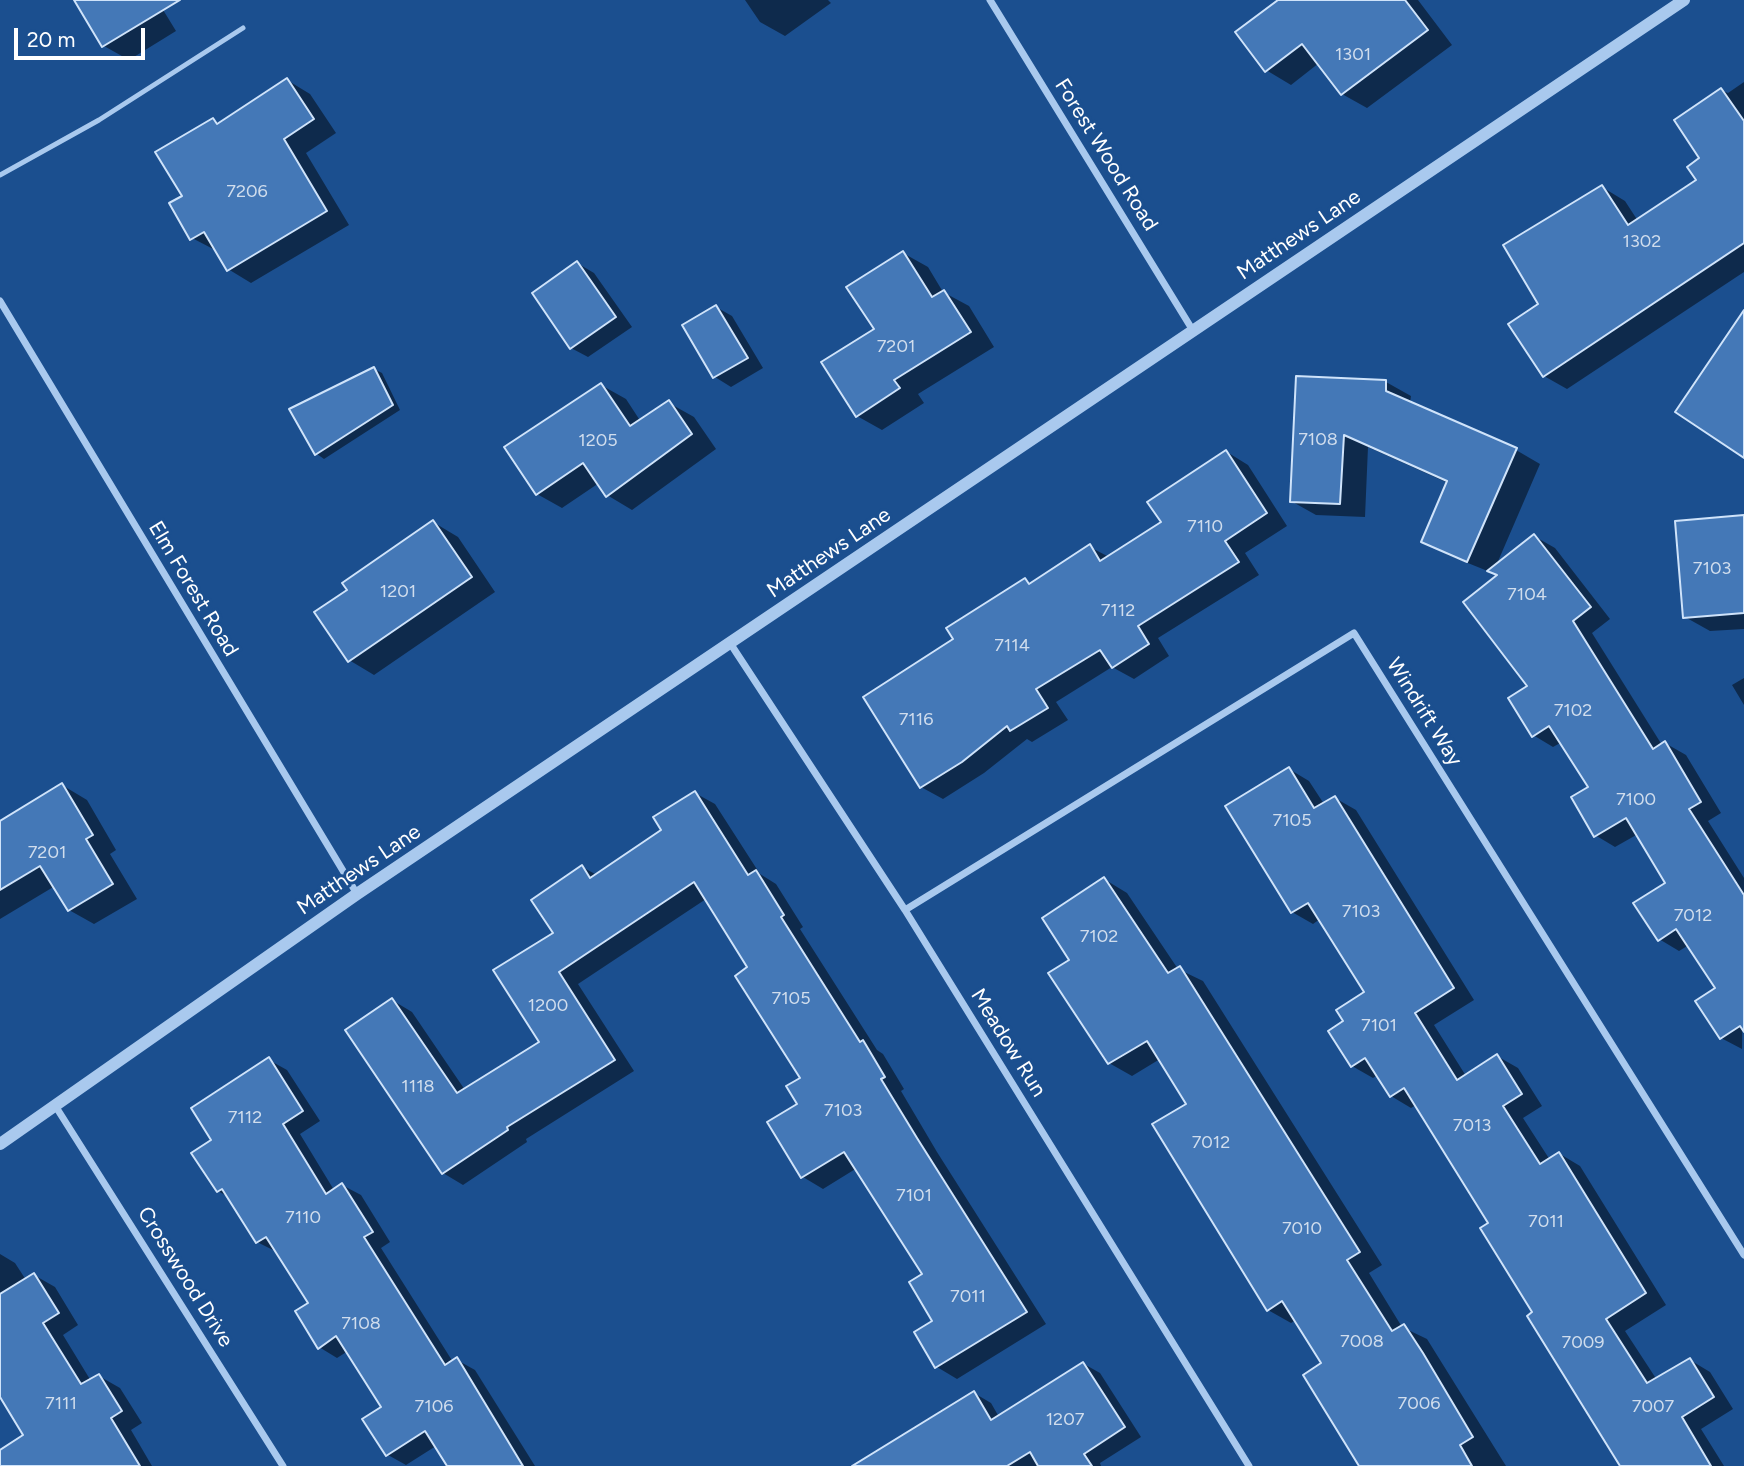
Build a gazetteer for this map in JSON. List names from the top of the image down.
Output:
{
  "streets": {
    "street": [
      "Forest Wood Road",
      "Matthews Lane",
      "Elm Forest Road",
      "Windrift Way",
      "Meadow Run",
      "Crosswood Drive"
    ]
  },
  "crossings": [
    ["Forest Wood Road", "Matthews Lane"],
    ["Matthews Lane", "Elm Forest Road"],
    ["Matthews Lane", "Meadow Run"],
    ["Matthews Lane", "Crosswood Drive"],
    ["Windrift Way", "Meadow Run"]
  ],
  "house_numbers": [
    "1301",
    "7206",
    "1302",
    "7201",
    "7108",
    "1205",
    "7110",
    "7103",
    "1201",
    "7104",
    "7112",
    "7114",
    "7102",
    "7116",
    "7100",
    "7105",
    "7201",
    "7103",
    "7012",
    "7102",
    "7105",
    "1200",
    "7101",
    "1118",
    "7103",
    "7112",
    "7013",
    "7012",
    "7101",
    "7110",
    "7011",
    "7010",
    "7011",
    "7108",
    "7008",
    "7009",
    "7111",
    "7006",
    "7106",
    "7007",
    "1207"
  ],
  "scale_bar": "20 m"
}
